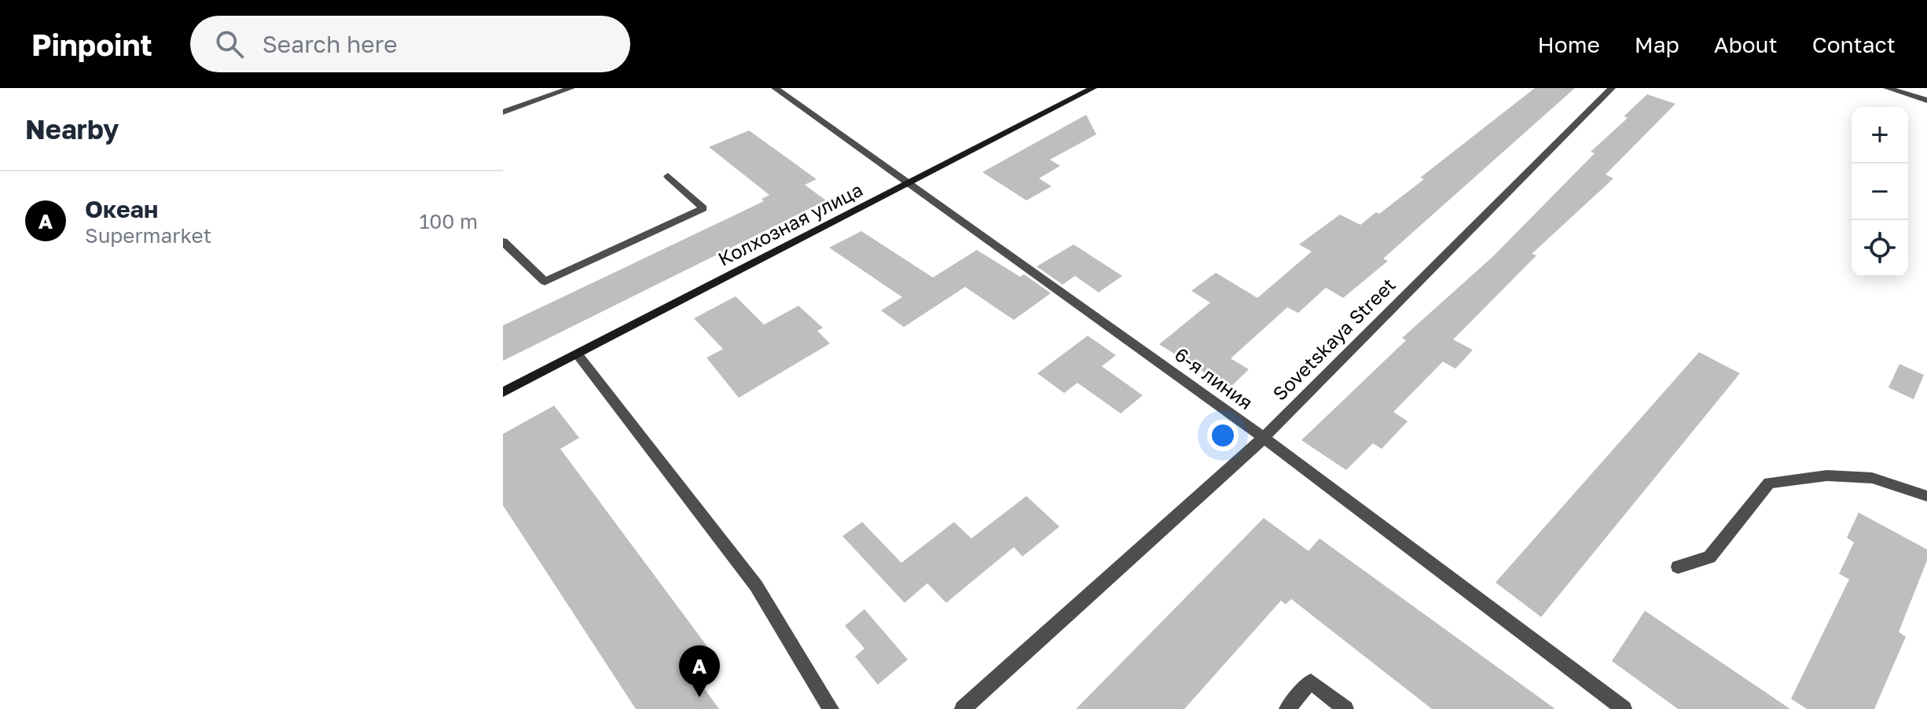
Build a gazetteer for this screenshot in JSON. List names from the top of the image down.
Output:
{
  "streets": {
    "street": ["Колхозная улица", "Sovetskaya Street", "6-я линия"]
  },
  "crossings": [
    ["Колхозная улица", "6-я линия"],
    ["Sovetskaya Street", "6-я линия"]
  ],
  "page": {
    "header": "Pinpoint",
    "search": "Search here",
    "nav": [
      "Home",
      "Map",
      "About",
      "Contact"
    ],
    "heading": "Nearby",
    "map_buttons": ["+", "−"],
    "list": [
      {
        "mark": "A",
        "name": "Океан",
        "note": "Supermarket",
        "value": "100 m"
      }
    ],
    "pins": "A"
  }
}
